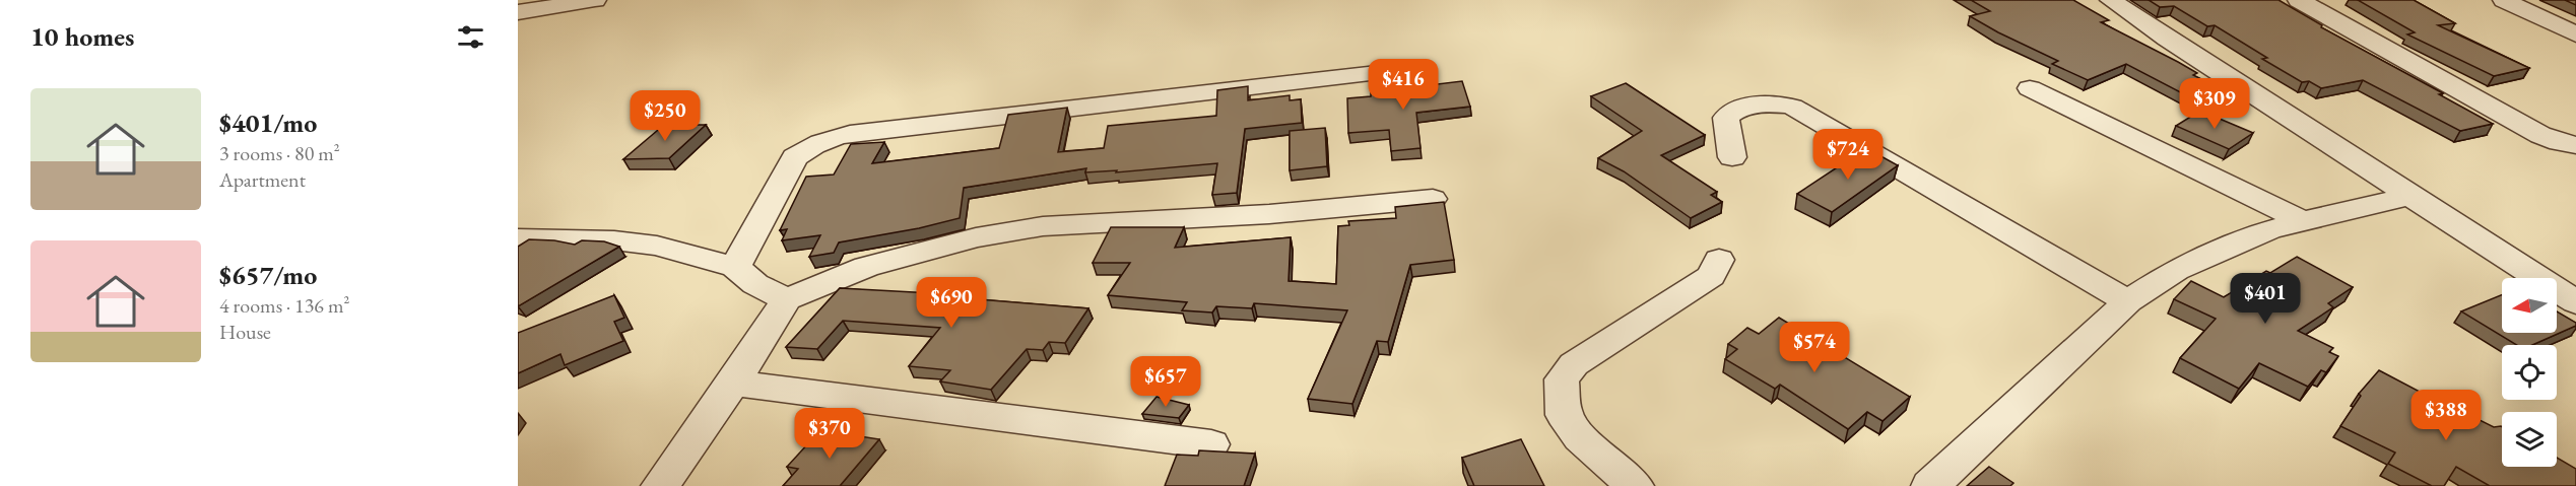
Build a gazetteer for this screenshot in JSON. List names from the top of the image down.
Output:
{
  "north": "left",
  "page": {
    "heading": "10 homes",
    "price": [
      "$416",
      "$309",
      "$250",
      "$724",
      "$401",
      "$690",
      "$574",
      "$657",
      "$388",
      "$370"
    ],
    "list": [
      {
        "name": "$401/mo",
        "note": "3 rooms · 80 m² · Apartment"
      },
      {
        "name": "$657/mo",
        "note": "4 rooms · 136 m² · House"
      }
    ]
  }
}
